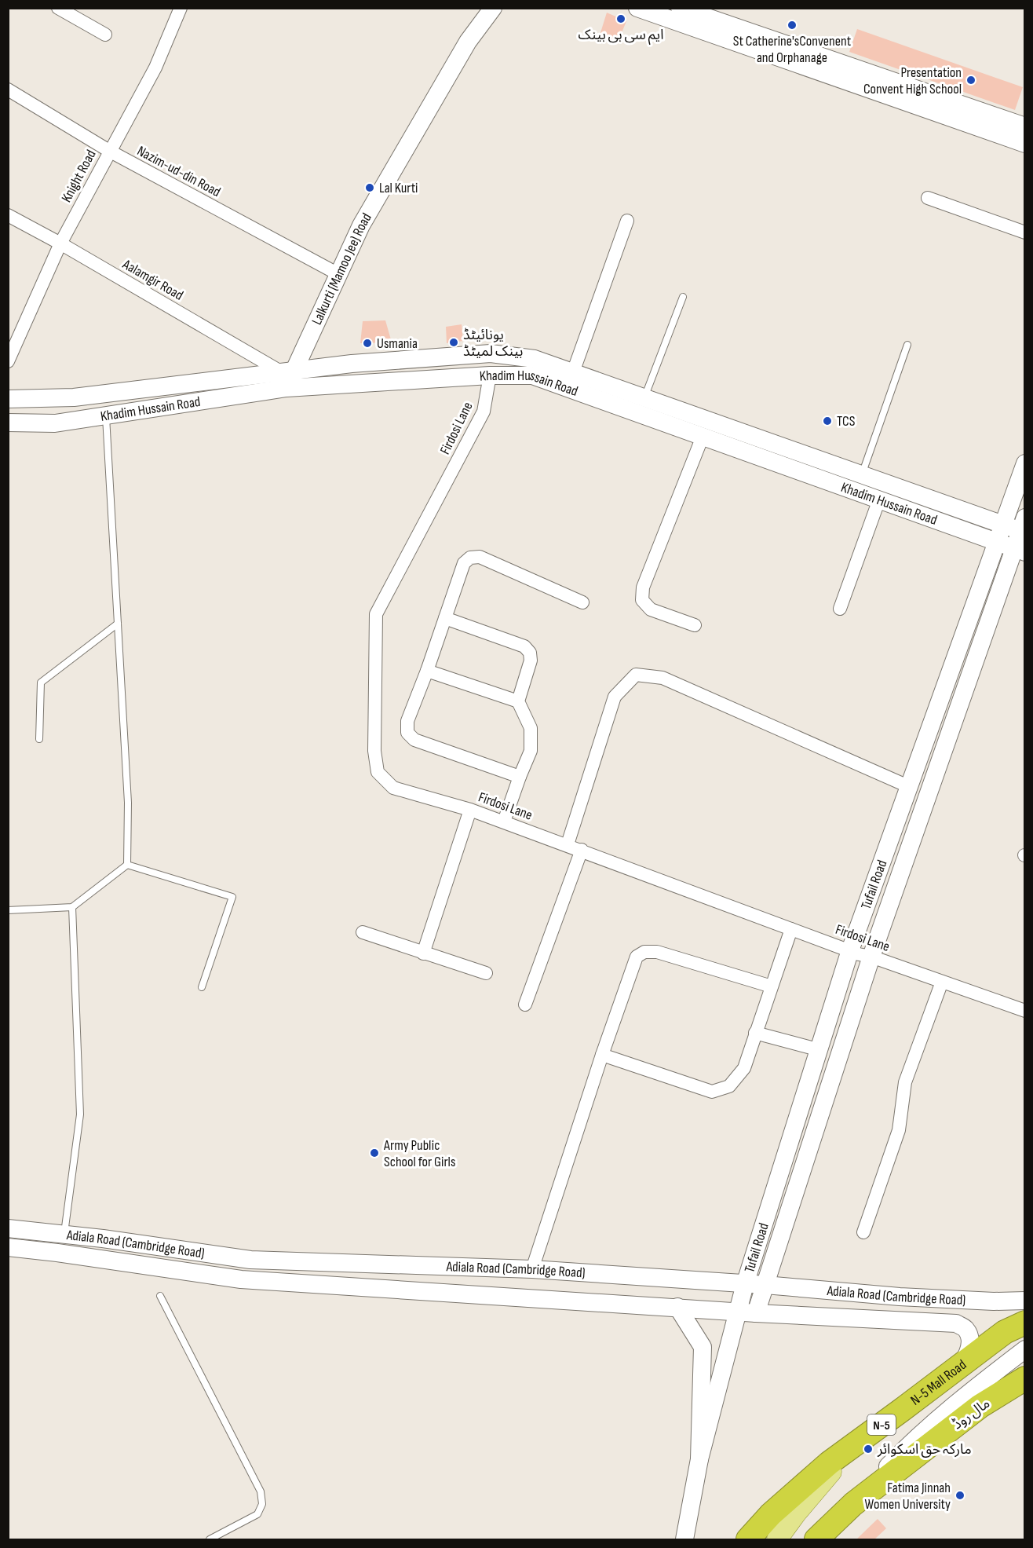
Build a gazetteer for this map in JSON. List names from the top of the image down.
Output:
{
  "streets": {
    "highway": ["N-5 Mall Road", "مال روڈ", "N-5"],
    "main road": [
      "Lalkurti (Mamoo Jee) Road",
      "Khadim Hussain Road",
      "Tufail Road",
      "Adiala Road (Cambridge Road)"
    ],
    "street": [
      "Nazim-ud-din Road",
      "Knight Road",
      "Aalamgir Road",
      "Firdosi Lane"
    ]
  },
  "crossings": [
    ["Nazim-ud-din Road", "Knight Road"],
    ["Nazim-ud-din Road", "Lalkurti (Mamoo Jee) Road"],
    ["Knight Road", "Aalamgir Road"],
    ["Lalkurti (Mamoo Jee) Road", "Aalamgir Road"],
    ["Lalkurti (Mamoo Jee) Road", "Khadim Hussain Road"],
    ["Aalamgir Road", "Khadim Hussain Road"],
    ["Khadim Hussain Road", "Firdosi Lane"],
    ["Khadim Hussain Road", "Tufail Road"],
    ["Firdosi Lane", "Tufail Road"],
    ["Tufail Road", "Adiala Road (Cambridge Road)"],
    ["Adiala Road (Cambridge Road)", "N-5 Mall Road"]
  ],
  "places": [
    "ایم سی بی بینک",
    "St Catherine'sConvenent and Orphanage",
    "Presentation Convent High School",
    "Lal Kurti",
    "یونائیٹڈ بینک لمیٹڈ",
    "Usmania",
    "TCS",
    "Army Public School for Girls",
    "مارکہ حق اسکوائر",
    "Fatima Jinnah Women University"
  ]
}
